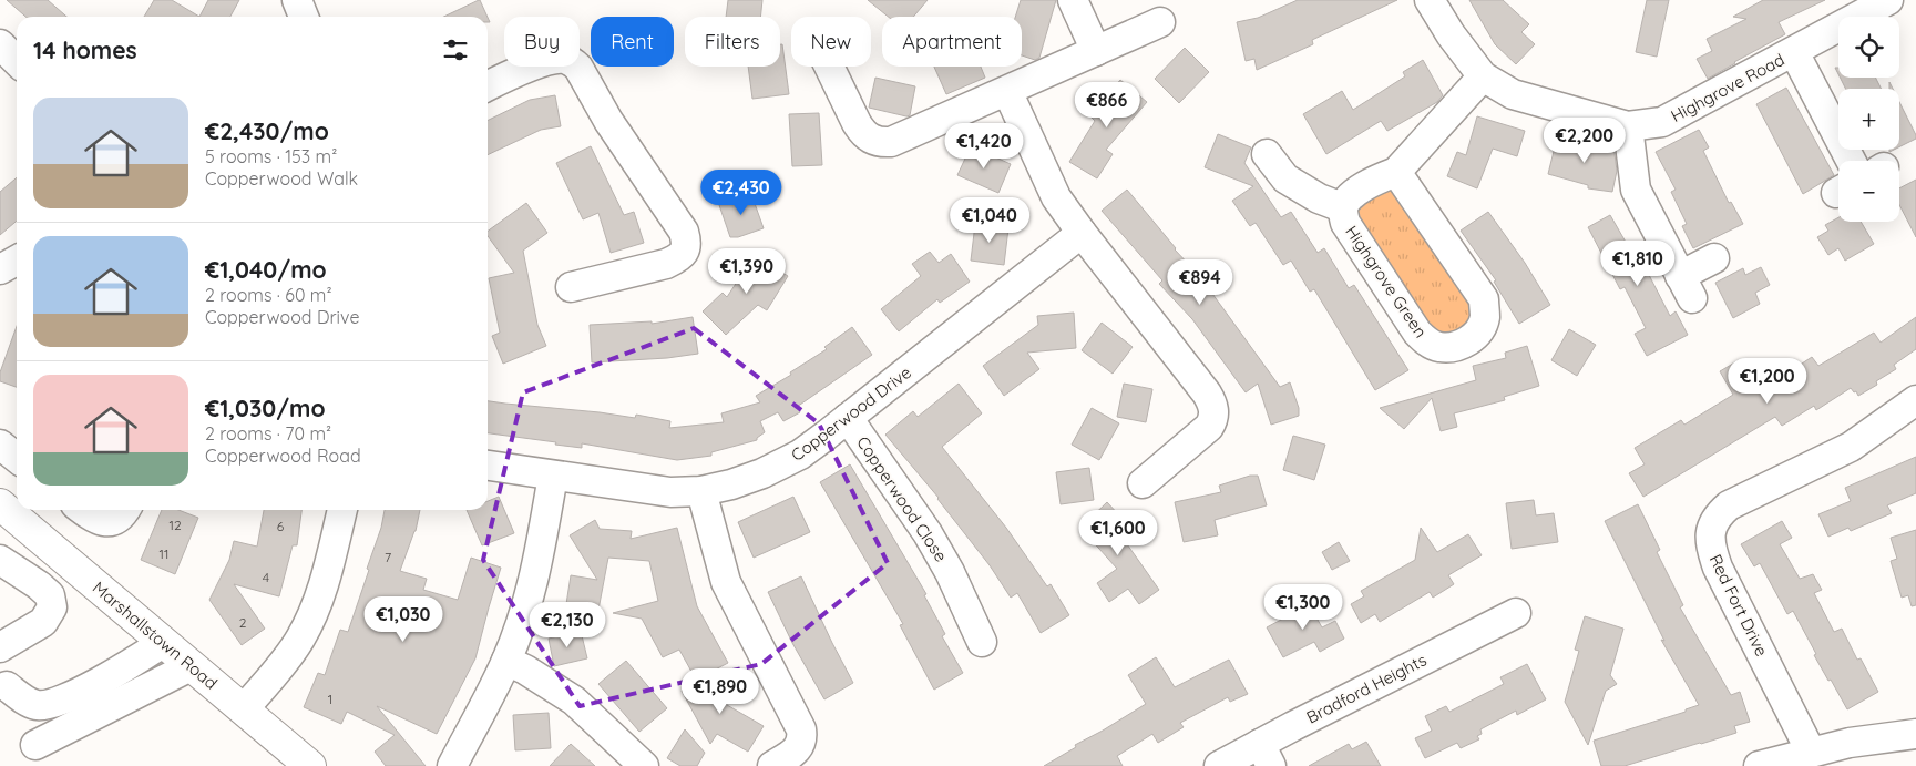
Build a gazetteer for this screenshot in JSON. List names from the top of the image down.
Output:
{
  "streets": {
    "main road": ["Marshallstown Road"],
    "street": [
      "Highgrove Road",
      "Highgrove Green",
      "Copperwood Drive",
      "Copperwood Close",
      "Red Fort Drive",
      "Bradford Heights"
    ]
  },
  "crossings": [
    ["Highgrove Road", "Highgrove Green"],
    ["Copperwood Drive", "Copperwood Close"]
  ],
  "house_numbers": [
    "12",
    "6",
    "11",
    "7",
    "4",
    "2",
    "1"
  ],
  "page": {
    "map_buttons": ["+", "−"],
    "chip": [
      "Buy",
      "Rent",
      "Filters",
      "New",
      "Apartment"
    ],
    "heading": "14 homes",
    "price": [
      "€866",
      "€2,200",
      "€1,420",
      "€2,430",
      "€1,040",
      "€1,810",
      "€1,390",
      "€894",
      "€1,200",
      "€1,600",
      "€1,300",
      "€1,030",
      "€2,130",
      "€1,890"
    ],
    "list": [
      {
        "name": "€2,430/mo",
        "note": "5 rooms · 153 m² · Copperwood Walk"
      },
      {
        "name": "€1,040/mo",
        "note": "2 rooms · 60 m² · Copperwood Drive"
      },
      {
        "name": "€1,030/mo",
        "note": "2 rooms · 70 m² · Copperwood Road"
      }
    ]
  }
}
